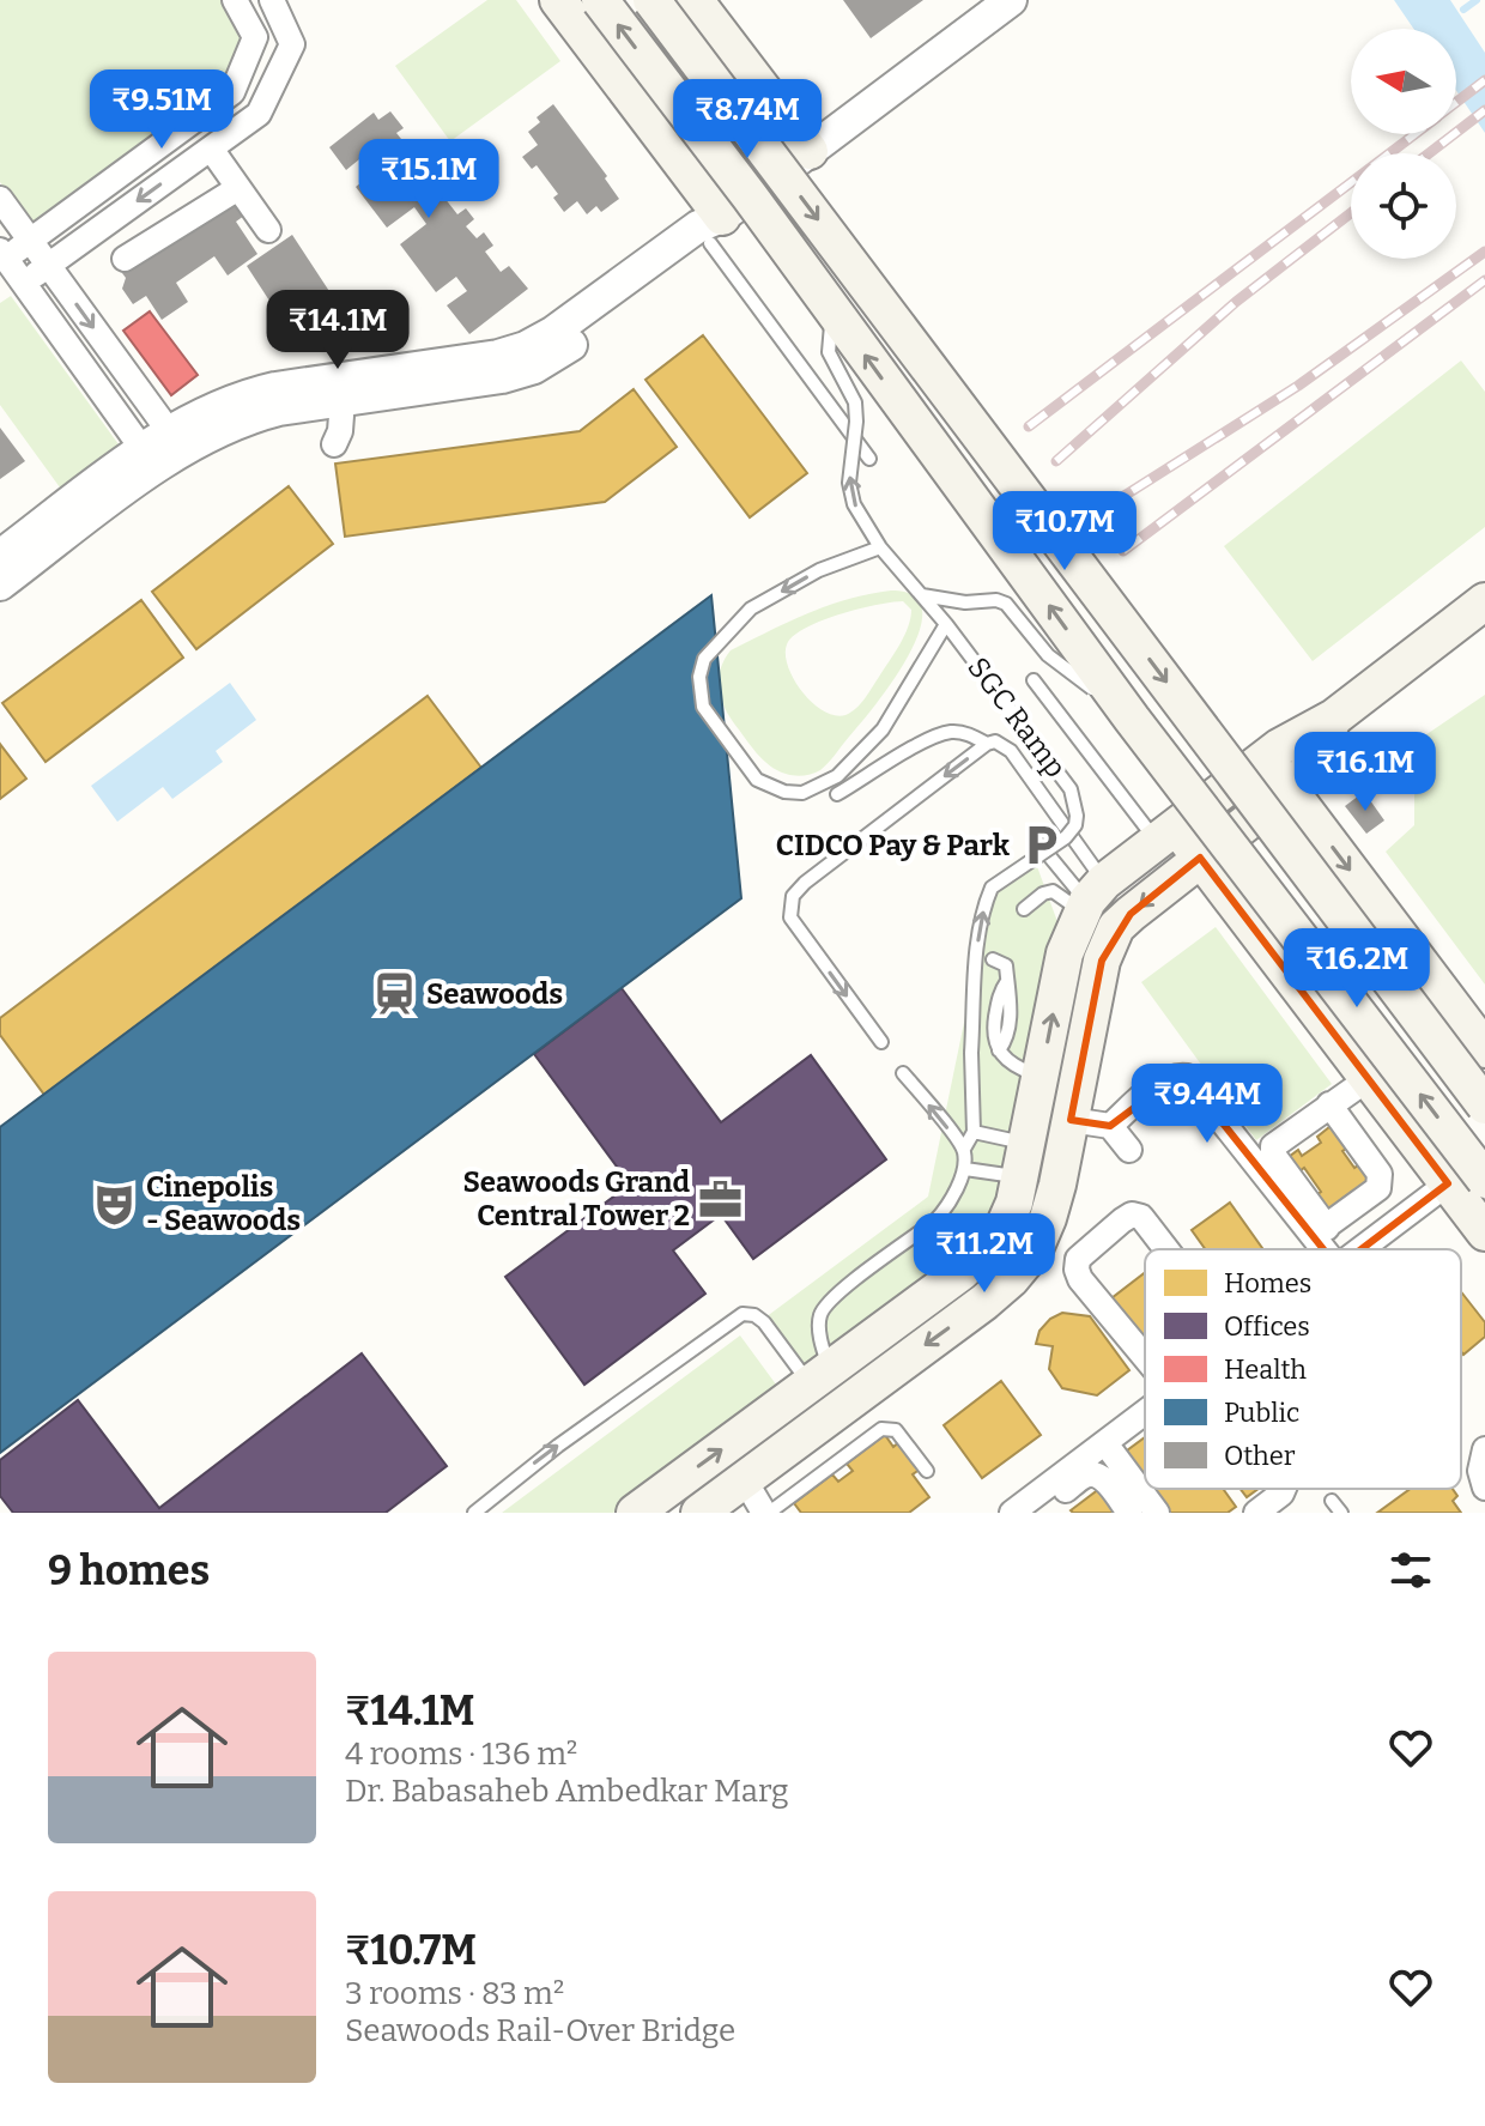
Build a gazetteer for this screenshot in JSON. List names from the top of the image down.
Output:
{
  "streets": {
    "lane": ["SGC Ramp"]
  },
  "one_way": ["SGC Ramp"],
  "places": {
    "parking": ["CIDCO Pay & Park"],
    "station": ["Seawoods"],
    "office": ["Seawoods Grand Central Tower 2"],
    "theatre": ["Cinepolis - Seawoods"]
  },
  "legend": [
    "Homes",
    "Offices",
    "Health",
    "Public",
    "Other"
  ],
  "north": "left",
  "page": {
    "price": [
      "₹9.51M",
      "₹8.74M",
      "₹15.1M",
      "₹14.1M",
      "₹10.7M",
      "₹16.1M",
      "₹16.2M",
      "₹9.44M",
      "₹11.2M"
    ],
    "heading": "9 homes",
    "list": [
      {
        "name": "₹14.1M",
        "note": "4 rooms · 136 m² · Dr. Babasaheb Ambedkar Marg"
      },
      {
        "name": "₹10.7M",
        "note": "3 rooms · 83 m² · Seawoods Rail-Over Bridge"
      }
    ]
  }
}
